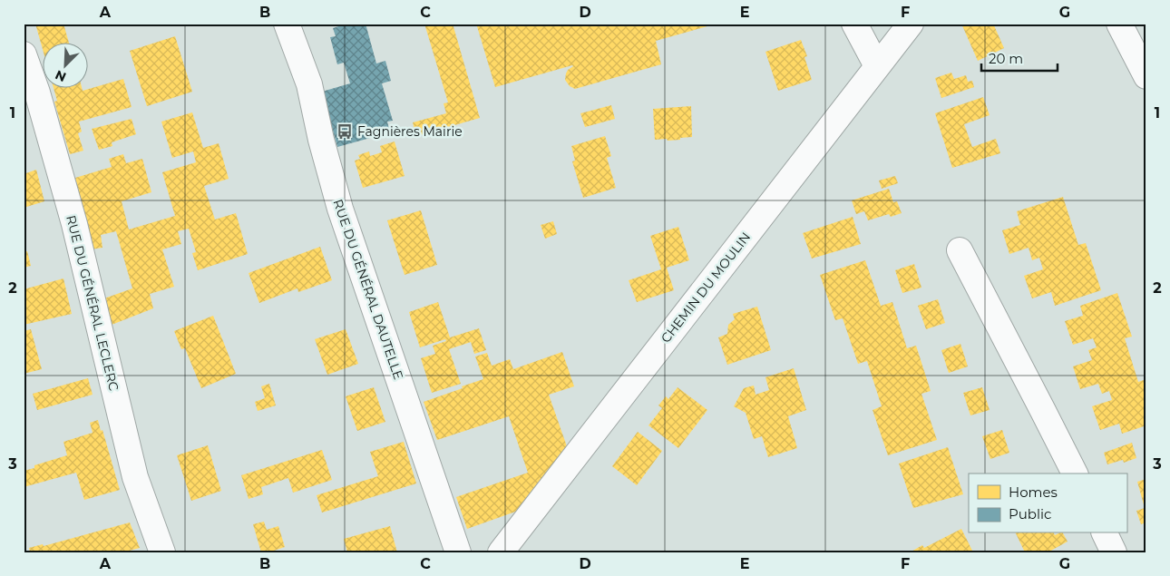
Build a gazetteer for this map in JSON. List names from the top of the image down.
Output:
{
  "streets": {
    "street": ["CHEMIN DU MOULIN", "RUE DU GÉNÉRAL DAUTELLE", "RUE DU GÉNÉRAL LECLERC"]
  },
  "places": {
    "bus stop": ["Fagnières Mairie"]
  },
  "legend": ["Homes", "Public"],
  "scale_bar": "20 m",
  "north": "bottom left",
  "grid": {
    "columns": [
      "A",
      "B",
      "C",
      "D",
      "E",
      "F",
      "G"
    ],
    "rows": ["1", "2", "3"]
  }
}
